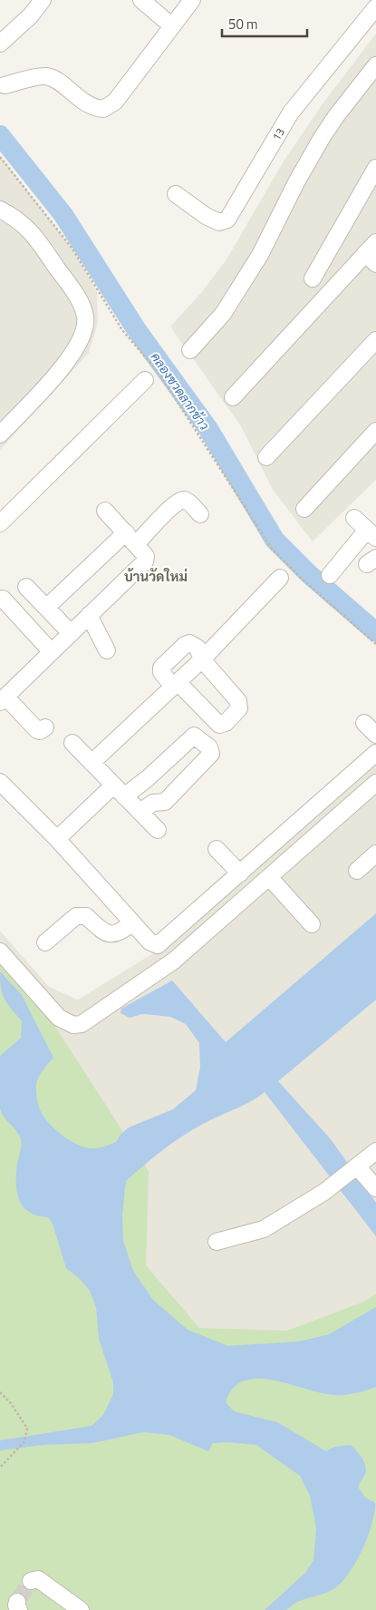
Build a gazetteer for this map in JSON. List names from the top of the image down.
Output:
{
  "streets": {
    "street": ["13"]
  },
  "districts": ["บ้านวัดใหม่"],
  "water": ["คลองชวดลากข้าว"],
  "scale_bar": "50 m"
}
